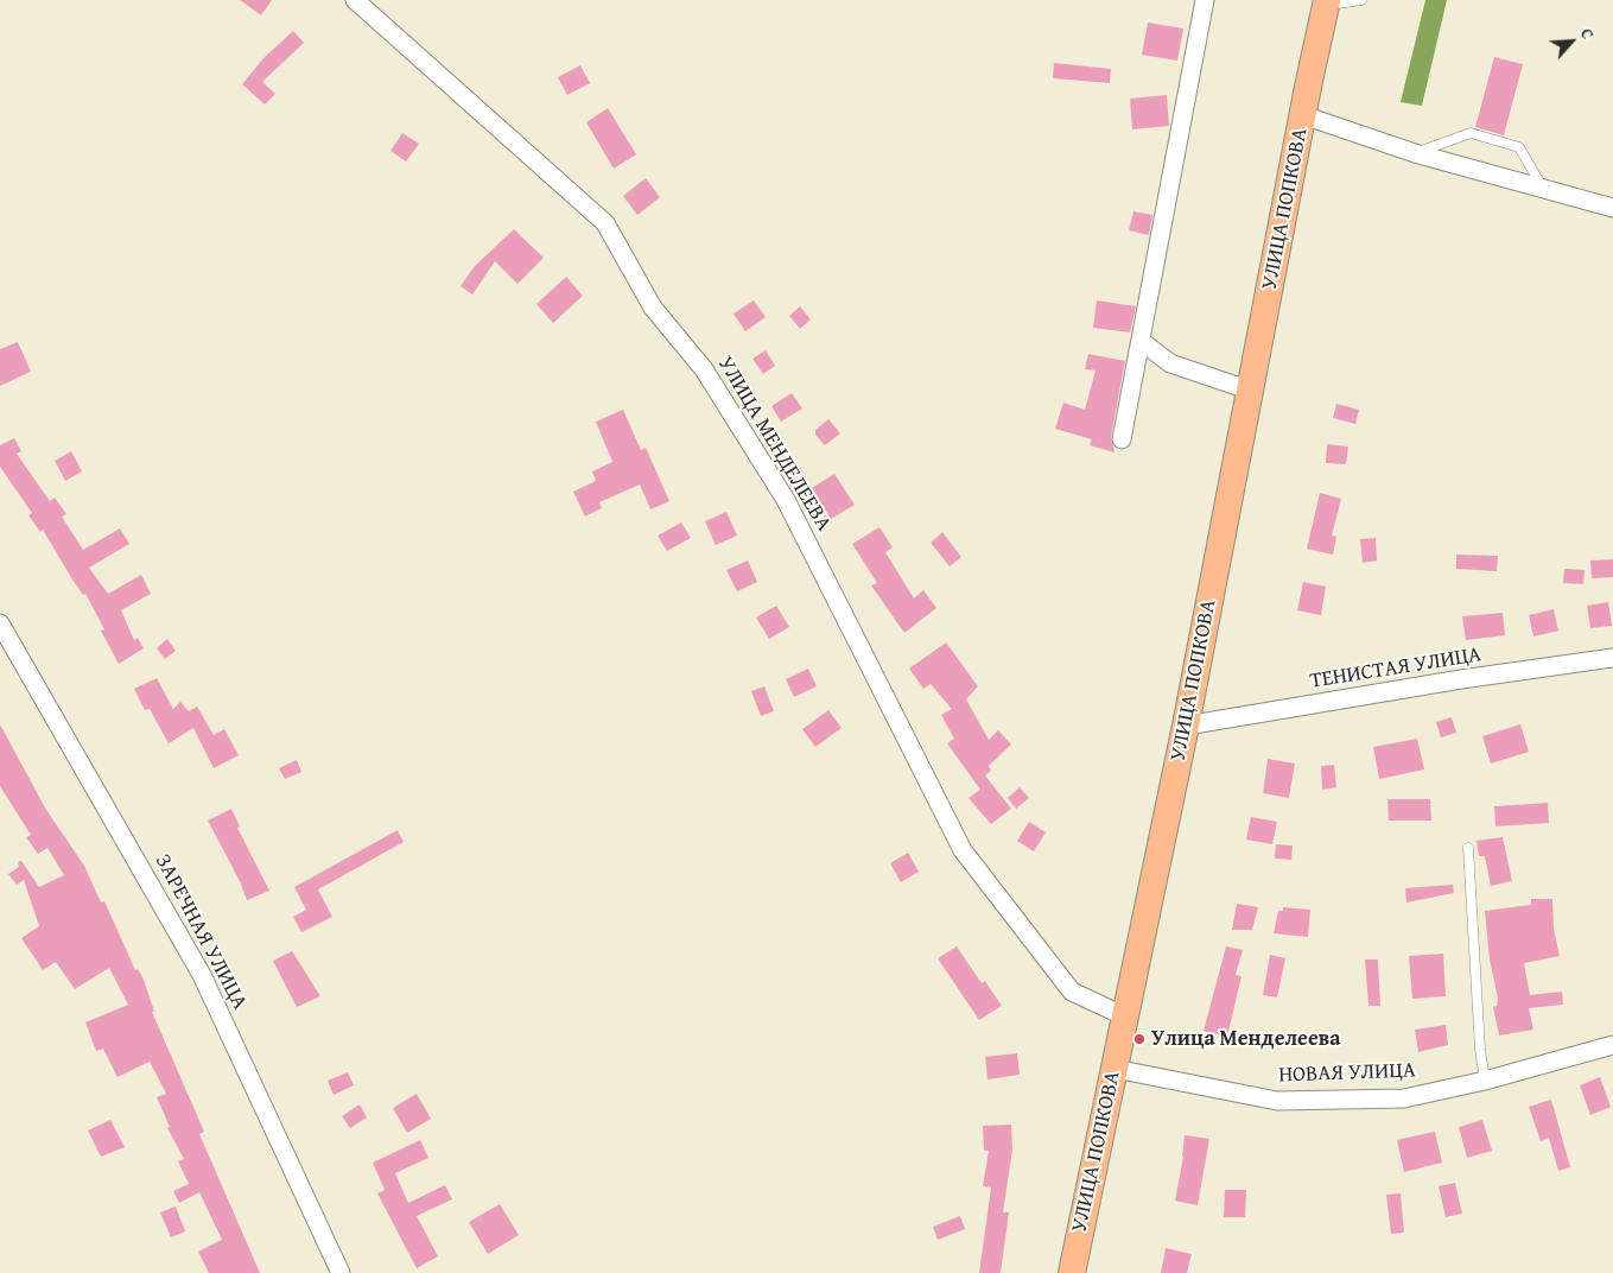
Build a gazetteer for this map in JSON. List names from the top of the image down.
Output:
{
  "streets": {
    "main road": ["УЛИЦА ПОПКОВА"],
    "street": [
      "УЛИЦА МЕНДЕЛЕЕВА",
      "ТЕНИСТАЯ УЛИЦА",
      "ЗАРЕЧНАЯ УЛИЦА",
      "НОВАЯ УЛИЦА"
    ]
  },
  "crossings": [
    ["УЛИЦА ПОПКОВА", "УЛИЦА МЕНДЕЛЕЕВА"],
    ["УЛИЦА ПОПКОВА", "ТЕНИСТАЯ УЛИЦА"],
    ["УЛИЦА ПОПКОВА", "НОВАЯ УЛИЦА"]
  ],
  "places": ["Улица Менделеева"],
  "north": "top right"
}
